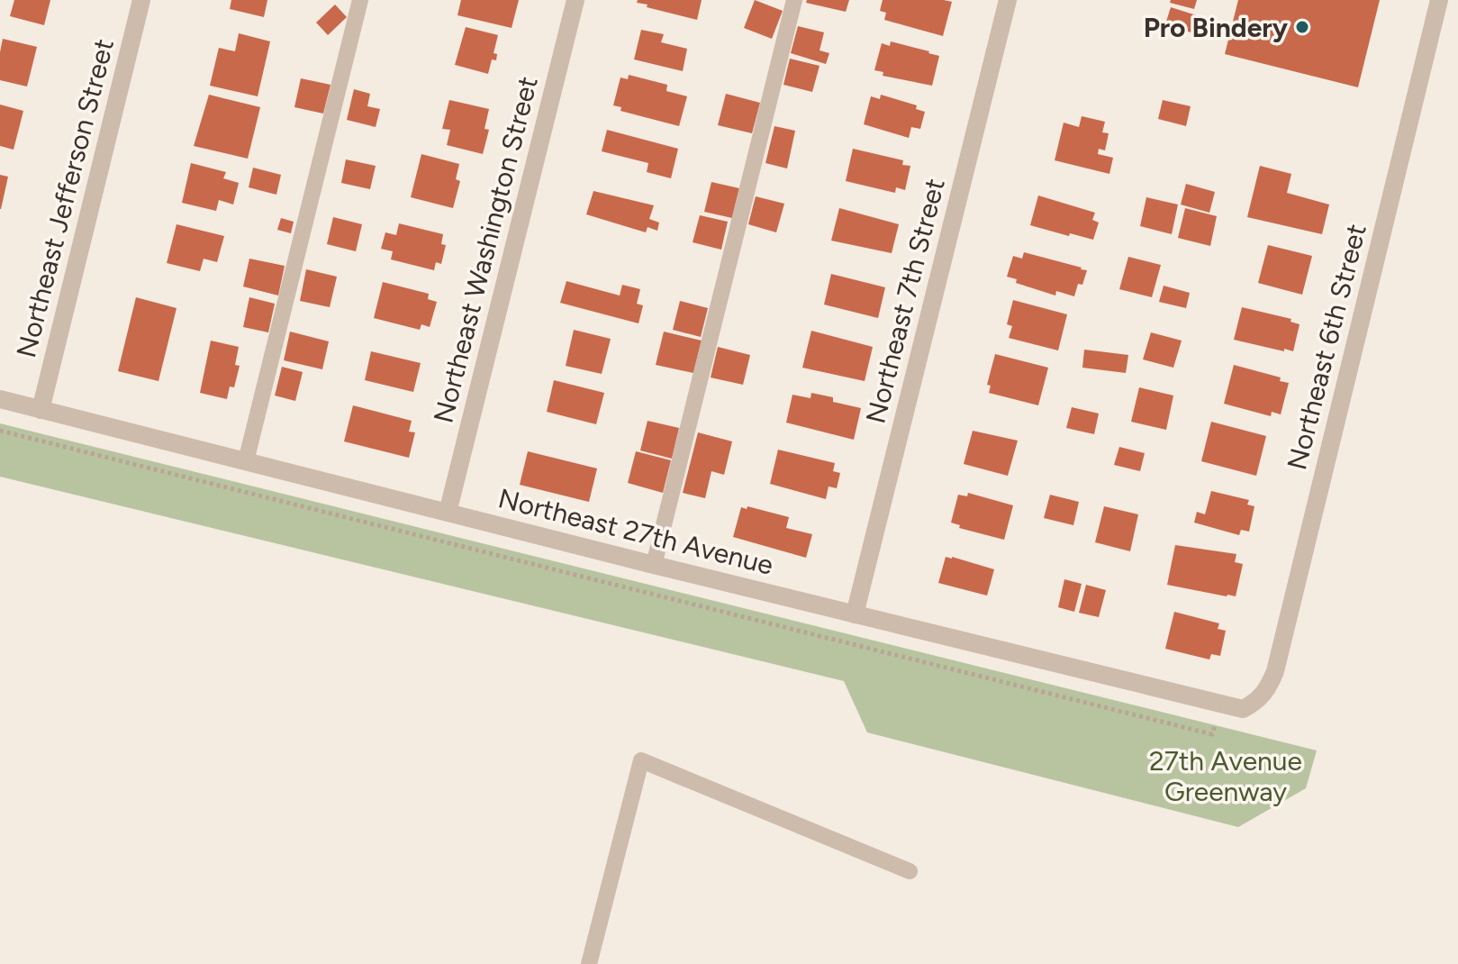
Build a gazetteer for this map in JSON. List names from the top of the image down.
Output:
{
  "streets": {
    "street": [
      "Northeast Jefferson Street",
      "Northeast Washington Street",
      "Northeast 7th Street",
      "Northeast 6th Street",
      "Northeast 27th Avenue"
    ]
  },
  "crossings": [
    ["Northeast Jefferson Street", "Northeast 27th Avenue"],
    ["Northeast Washington Street", "Northeast 27th Avenue"],
    ["Northeast 7th Street", "Northeast 27th Avenue"],
    ["Northeast 6th Street", "Northeast 27th Avenue"]
  ],
  "parks": ["27th Avenue Greenway"],
  "places": ["Pro Bindery"]
}
